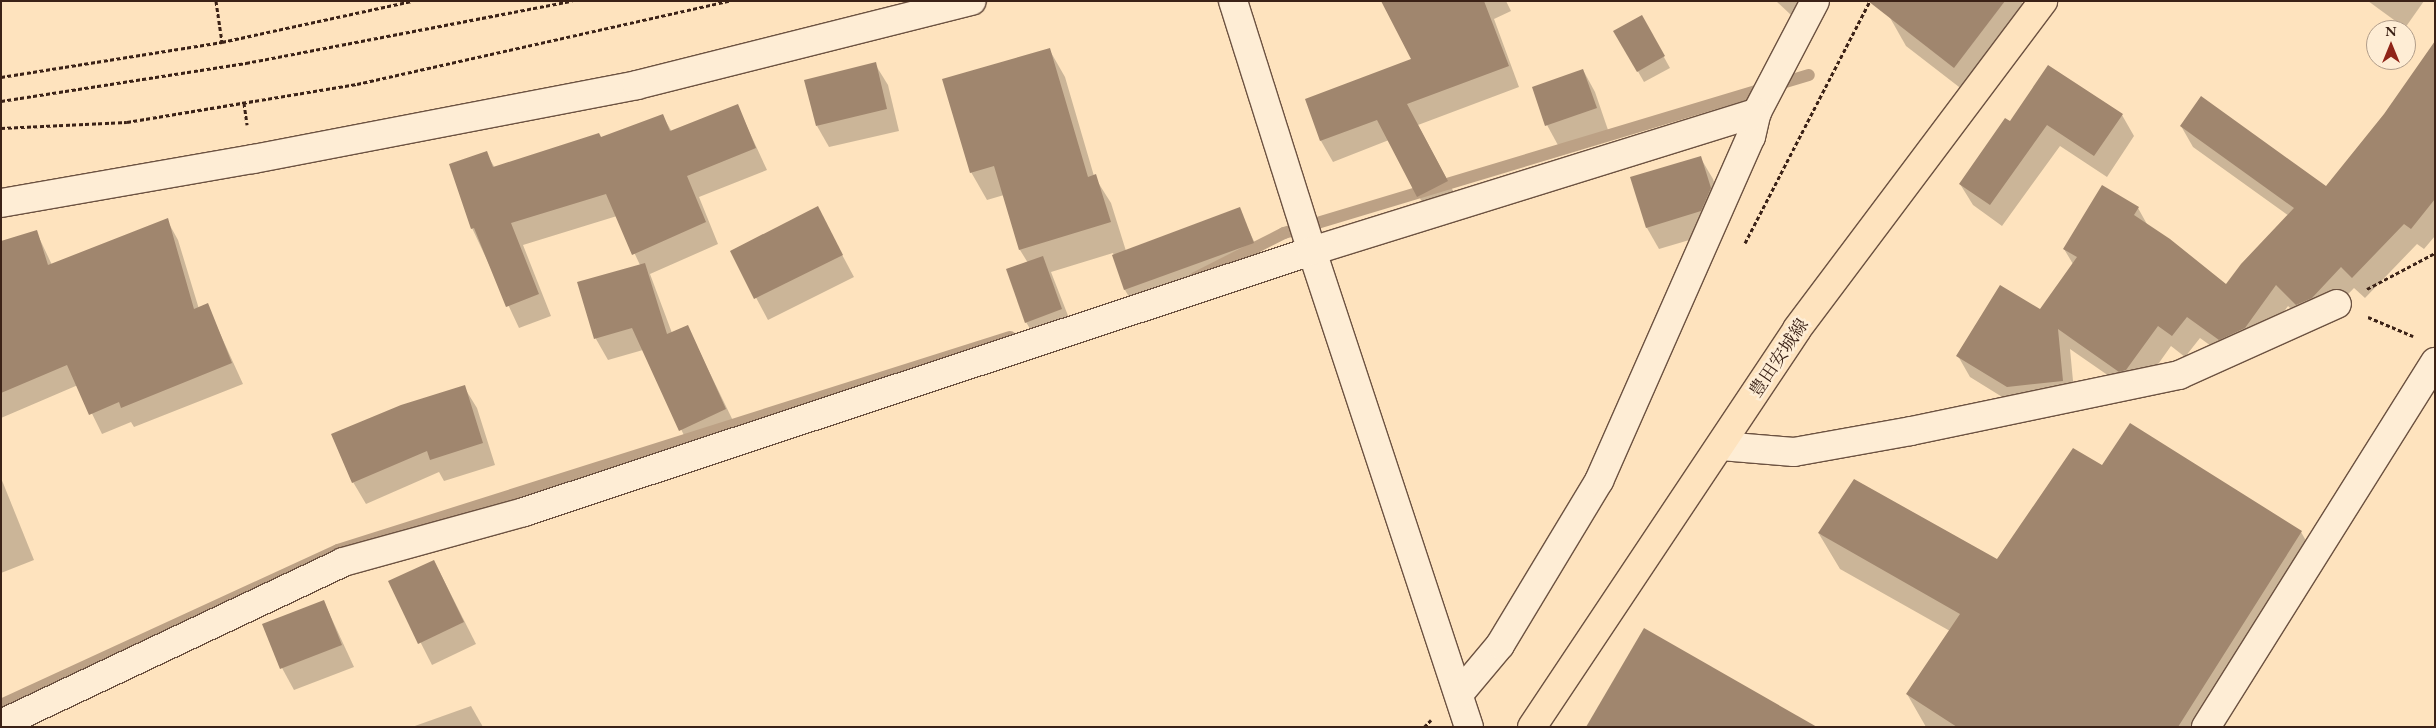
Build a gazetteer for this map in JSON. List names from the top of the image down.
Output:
{
  "streets": {
    "main road": ["豊田安城線"]
  },
  "north": "top"
}
